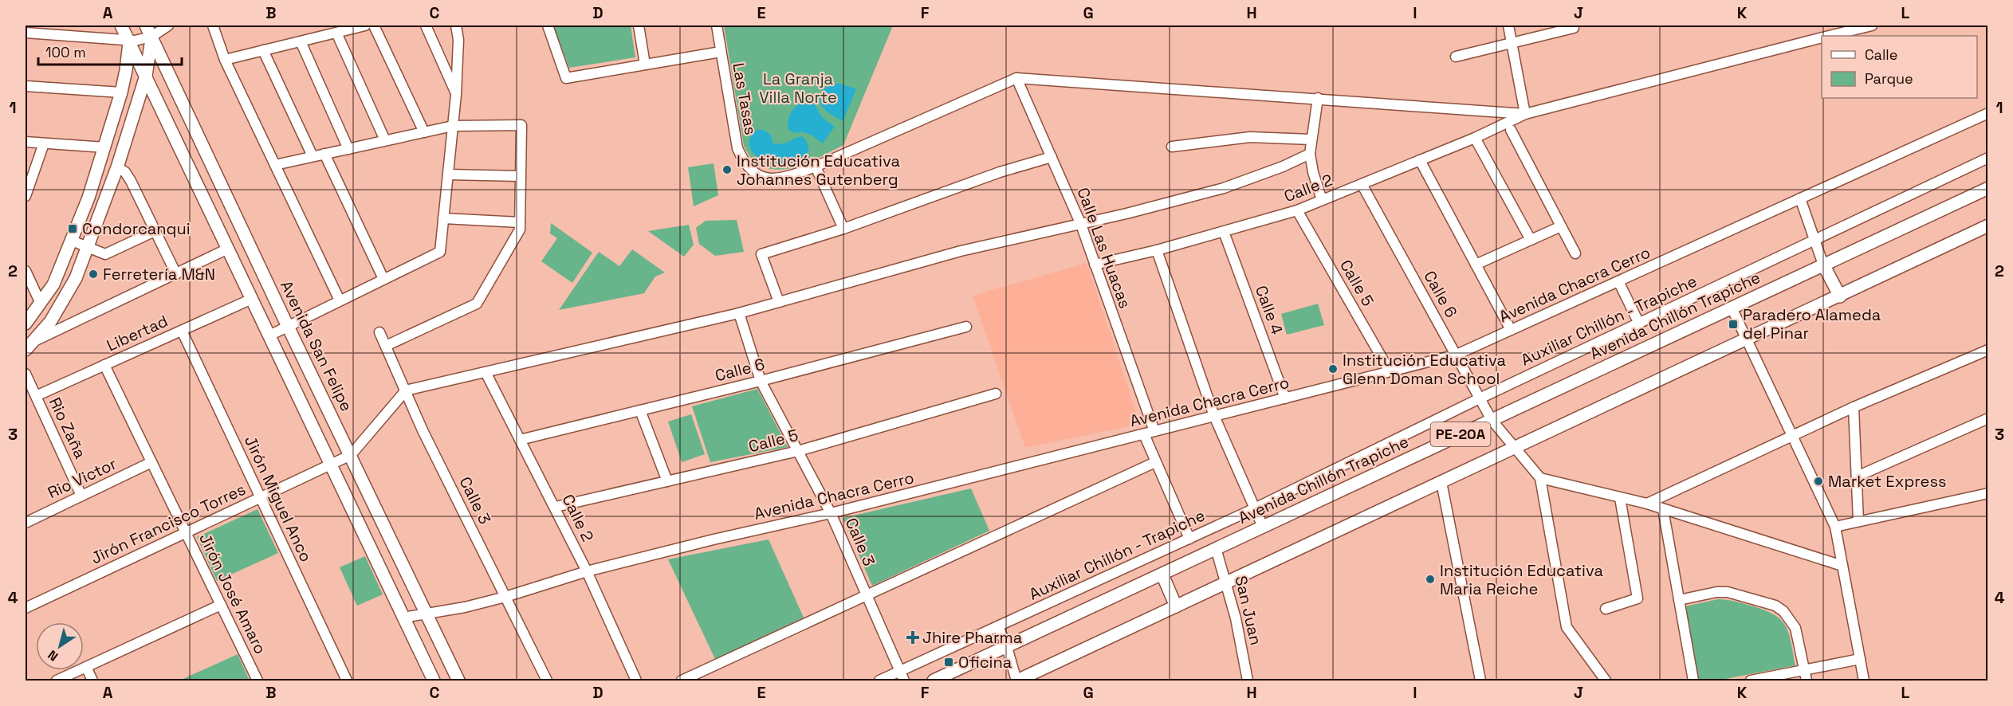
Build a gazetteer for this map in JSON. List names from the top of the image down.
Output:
{
  "streets": {
    "main road": ["Avenida Chillón Trapiche", "Avenida San Felipe", "PE-20A"],
    "street": [
      "Las Tasas",
      "Calle 2",
      "Calle Las Huacas",
      "Calle 5",
      "Avenida Chacra Cerro",
      "Calle 6",
      "Calle 4",
      "Auxiliar Chillón - Trapiche",
      "Libertad",
      "Rio Zaña",
      "Rio Victor",
      "Jirón Miguel Anco",
      "Calle 3",
      "Jirón Francisco Torres",
      "Jirón José Amaro",
      "San Juan"
    ]
  },
  "crossings": [
    ["Calle 2", "Calle Las Huacas"],
    ["Calle 2", "Calle 5"],
    ["Calle 2", "Avenida Chacra Cerro"],
    ["Calle 2", "Calle 6"],
    ["Calle 2", "Calle 4"],
    ["Calle Las Huacas", "Avenida Chacra Cerro"],
    ["Calle Las Huacas", "Auxiliar Chillón - Trapiche"],
    ["Calle 5", "Avenida Chacra Cerro"],
    ["Calle 5", "Calle 3"],
    ["Avenida Chacra Cerro", "Calle 6"],
    ["Avenida Chacra Cerro", "Calle 4"],
    ["Avenida Chacra Cerro", "Avenida San Felipe"],
    ["Avenida Chacra Cerro", "Calle 3"],
    ["Calle 6", "Avenida Chillón Trapiche"],
    ["Calle 6", "Auxiliar Chillón - Trapiche"],
    ["Calle 6", "PE-20A"],
    ["Calle 6", "Calle 3"],
    ["Avenida Chillón Trapiche", "San Juan"],
    ["Auxiliar Chillón - Trapiche", "Calle 3"],
    ["Libertad", "Rio Zaña"],
    ["Libertad", "Jirón Miguel Anco"],
    ["Libertad", "Jirón José Amaro"],
    ["Avenida San Felipe", "Jirón Francisco Torres"],
    ["Rio Zaña", "Rio Victor"],
    ["PE-20A", "San Juan"],
    ["Rio Victor", "Jirón José Amaro"],
    ["Jirón Miguel Anco", "Jirón Francisco Torres"],
    ["Jirón Francisco Torres", "Jirón José Amaro"]
  ],
  "parks": ["La Granja Villa Norte"],
  "places": {
    "other": [
      "Institución Educativa Johannes Gutenberg",
      "Ferretería M&N",
      "Institución Educativa Glenn Doman School",
      "Market Express",
      "Institución Educativa Maria Reiche"
    ],
    "transit": ["Condorcanqui", "Paradero Alameda del Pinar", "Oficina"],
    "health": ["Jhire Pharma"]
  },
  "legend": ["Calle", "Parque"],
  "scale_bar": "100 m",
  "north": "bottom left",
  "grid": {
    "columns": [
      "A",
      "B",
      "C",
      "D",
      "E",
      "F",
      "G",
      "H",
      "I",
      "J",
      "K",
      "L"
    ],
    "rows": [
      "1",
      "2",
      "3",
      "4"
    ]
  }
}
